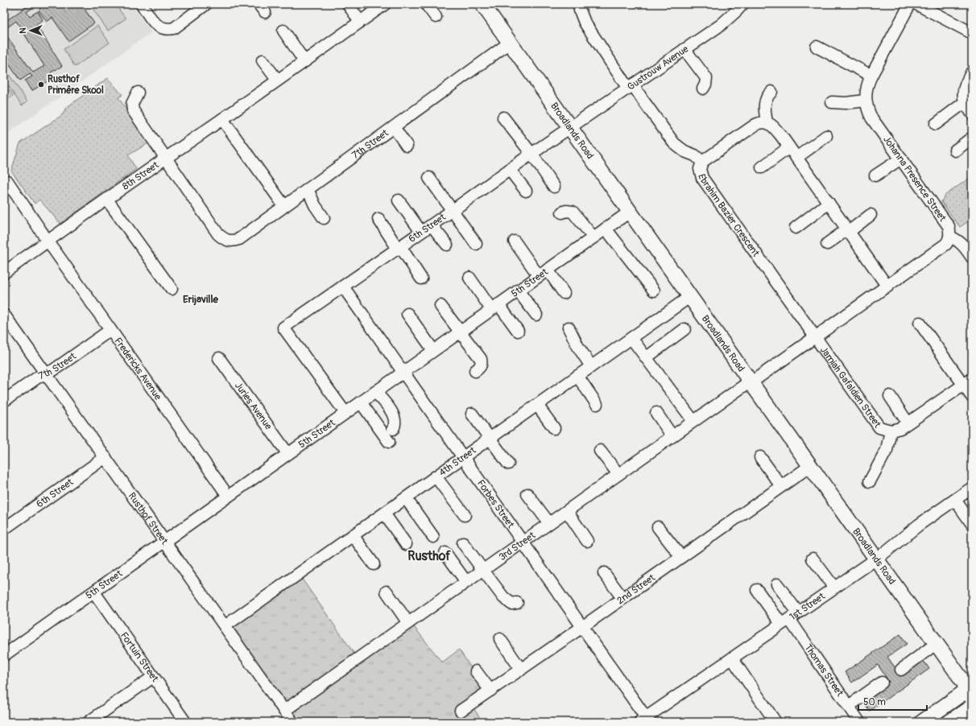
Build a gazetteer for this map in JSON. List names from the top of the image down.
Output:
{
  "streets": {
    "main road": ["Broadlands Road"],
    "street": [
      "Gustrouw Avenue",
      "7th Street",
      "8th Street",
      "Johanna Presence Street",
      "Ebrahim Bazier Crescent",
      "6th Street",
      "5th Street",
      "Fredericks Avenue",
      "Jamiah Gafaldien Street",
      "Juries Avenue",
      "4th Street",
      "Forbes Street",
      "Rusthof Street",
      "3rd Street",
      "2nd Street",
      "1st Street",
      "Fortuin Street",
      "Thomas Street"
    ]
  },
  "crossings": [
    ["Gustrouw Avenue", "Broadlands Road"],
    ["Gustrouw Avenue", "6th Street"],
    ["Broadlands Road", "7th Street"],
    ["Broadlands Road", "6th Street"],
    ["Broadlands Road", "5th Street"],
    ["Broadlands Road", "4th Street"],
    ["Broadlands Road", "3rd Street"],
    ["Broadlands Road", "2nd Street"],
    ["Broadlands Road", "1st Street"],
    ["7th Street", "8th Street"],
    ["7th Street", "Fredericks Avenue"],
    ["7th Street", "Rusthof Street"],
    ["8th Street", "Fredericks Avenue"],
    ["Ebrahim Bazier Crescent", "Jamiah Gafaldien Street"],
    ["6th Street", "5th Street"],
    ["6th Street", "Forbes Street"],
    ["6th Street", "Rusthof Street"],
    ["5th Street", "Fredericks Avenue"],
    ["5th Street", "Juries Avenue"],
    ["5th Street", "Forbes Street"],
    ["5th Street", "Rusthof Street"],
    ["5th Street", "Fortuin Street"],
    ["4th Street", "Forbes Street"],
    ["4th Street", "Rusthof Street"],
    ["Forbes Street", "3rd Street"],
    ["Forbes Street", "2nd Street"],
    ["Forbes Street", "1st Street"],
    ["Rusthof Street", "3rd Street"],
    ["1st Street", "Thomas Street"]
  ],
  "districts": ["Erijaville", "Rusthof"],
  "places": ["Rusthof Primêre Skool"],
  "scale_bar": "50 m",
  "north": "left"
}
